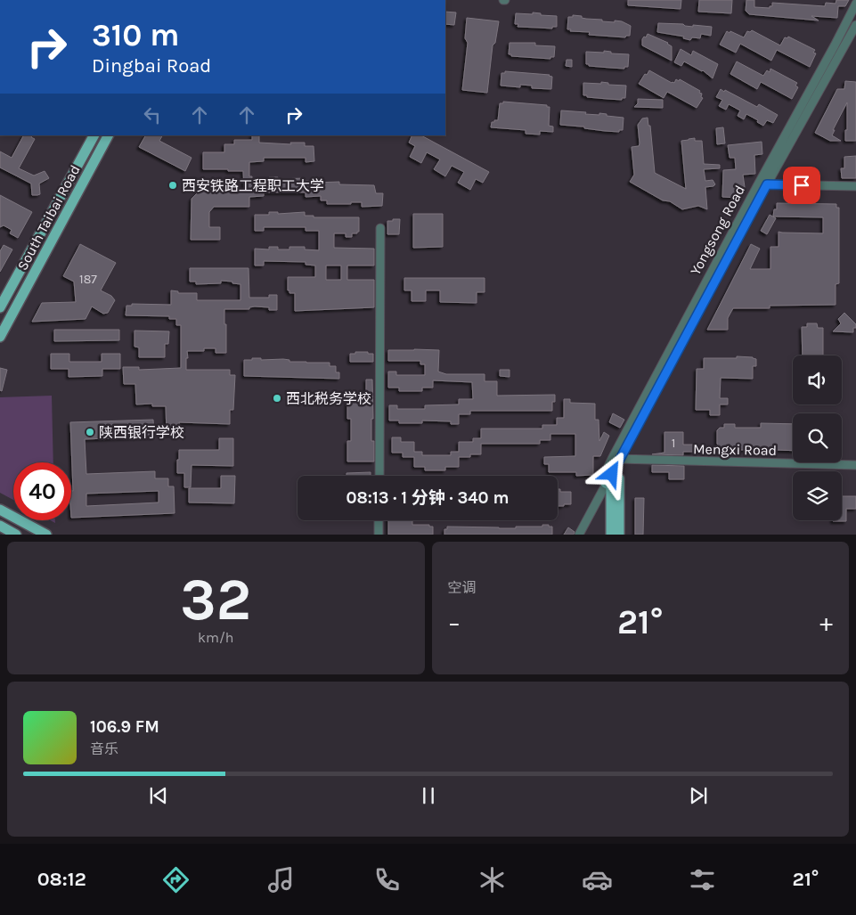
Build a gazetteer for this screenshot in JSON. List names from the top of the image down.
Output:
{
  "streets": {
    "main road": ["South Taibai Road"],
    "street": ["Yongsong Road", "Mengxi Road"]
  },
  "crossings": [
    ["Yongsong Road", "Mengxi Road"]
  ],
  "places": ["西安铁路工程职工大学", "西北税务学校", "陕西银行学校"],
  "house_numbers": ["187", "1"],
  "page": {
    "turn": ["310 m", "Dingbai Road"],
    "limit": "40",
    "trip": "08:13 · 1 分钟 · 340 m",
    "tile": [
      ["32", "km/h"],
      "空调"
    ],
    "heat": ["−", "21°", "+"],
    "song": ["106.9 FM", "音乐"],
    "tabs": ["08:12", "21°"]
  }
}
